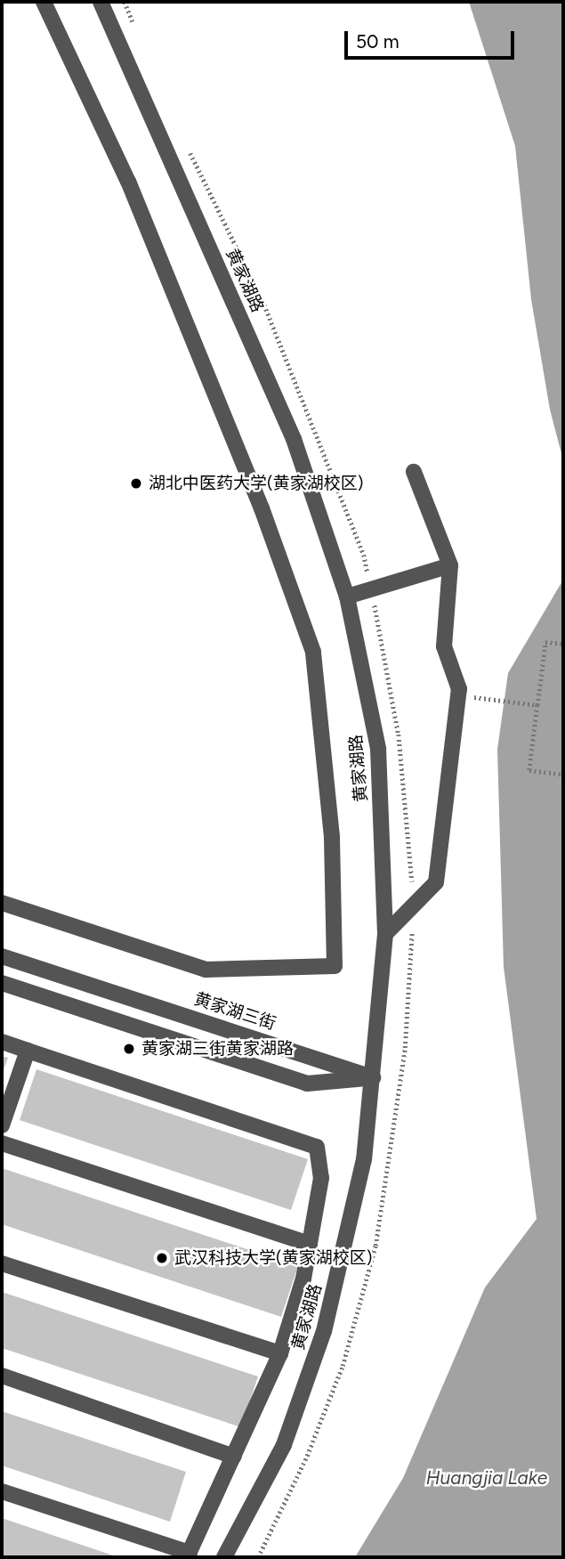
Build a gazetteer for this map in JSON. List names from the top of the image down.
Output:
{
  "streets": {
    "street": ["黄家湖路", "黄家湖三街"]
  },
  "crossings": [
    ["黄家湖路", "黄家湖三街"]
  ],
  "water": ["Huangjia Lake"],
  "places": ["湖北中医药大学(黄家湖校区)", "黄家湖三街黄家湖路", "武汉科技大学(黄家湖校区)"],
  "scale_bar": "50 m"
}
